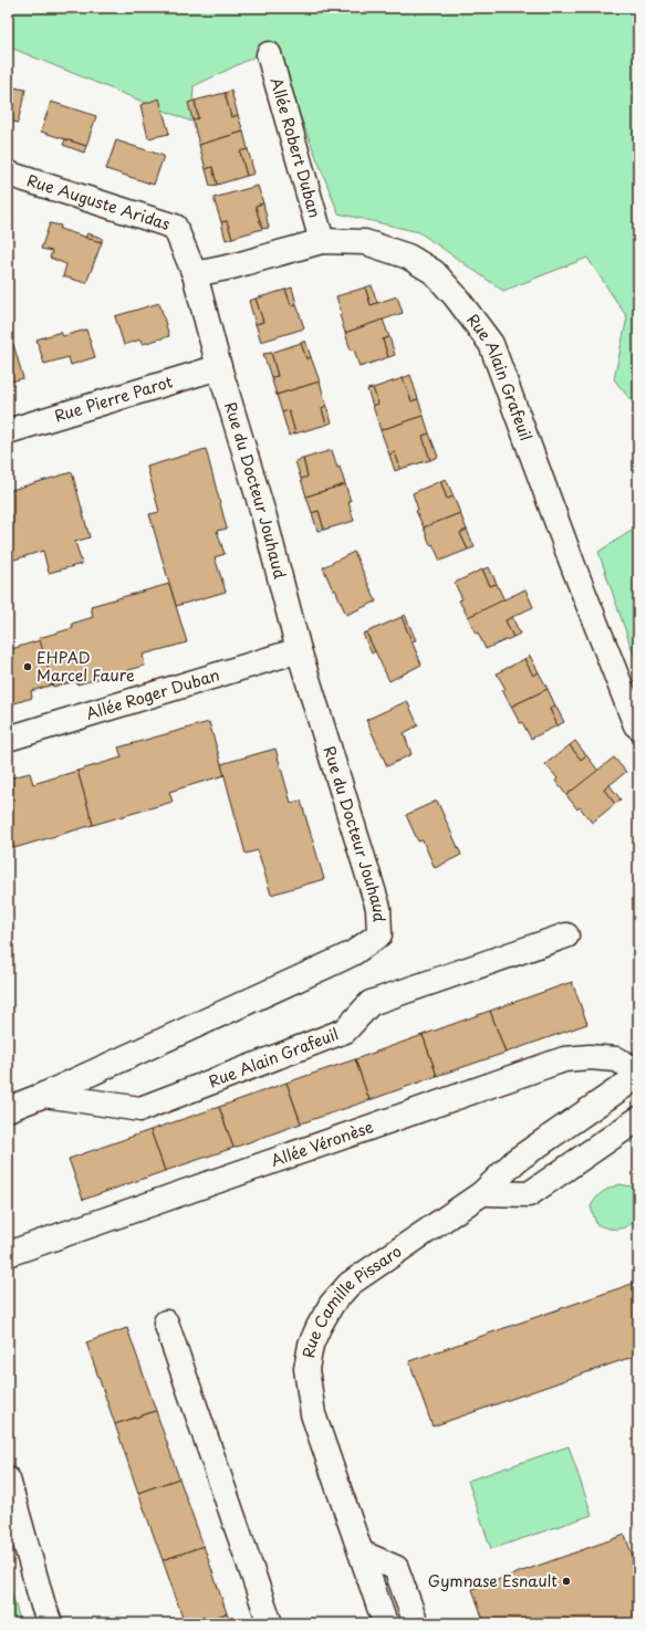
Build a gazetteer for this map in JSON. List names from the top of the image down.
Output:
{
  "streets": {
    "street": [
      "Allée Robert Duban",
      "Rue Auguste Aridas",
      "Rue Alain Grafeuil",
      "Rue Pierre Parot",
      "Rue du Docteur Jouhaud",
      "Allée Roger Duban",
      "Allée Véronèse",
      "Rue Camille Pissaro"
    ]
  },
  "crossings": [
    ["Allée Robert Duban", "Rue Alain Grafeuil"],
    ["Rue Auguste Aridas", "Rue Alain Grafeuil"],
    ["Rue Auguste Aridas", "Rue Pierre Parot"],
    ["Rue Auguste Aridas", "Rue du Docteur Jouhaud"],
    ["Rue Alain Grafeuil", "Rue du Docteur Jouhaud"],
    ["Rue Pierre Parot", "Rue du Docteur Jouhaud"],
    ["Rue du Docteur Jouhaud", "Allée Roger Duban"]
  ],
  "places": ["EHPAD Marcel Faure", "Gymnase Esnault"]
}
